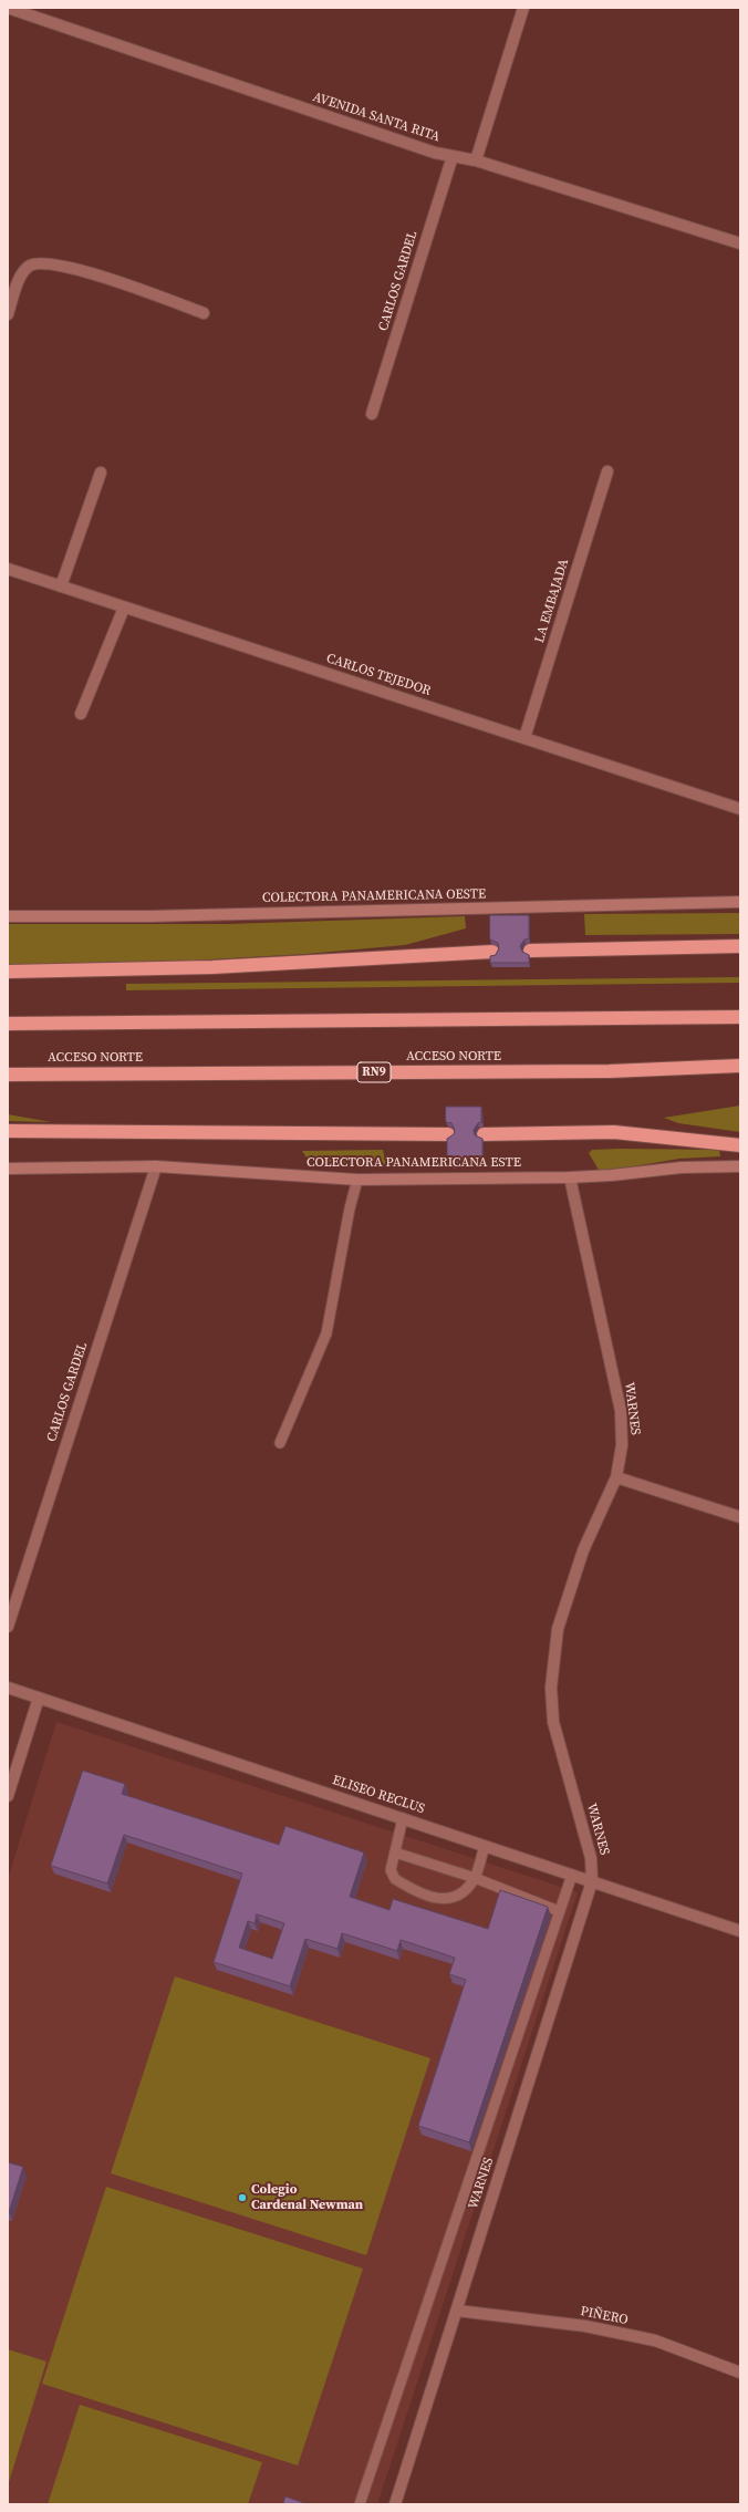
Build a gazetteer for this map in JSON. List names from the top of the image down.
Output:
{
  "streets": {
    "highway": ["ACCESO NORTE", "RN9"],
    "street": [
      "AVENIDA SANTA RITA",
      "CARLOS GARDEL",
      "LA EMBAJADA",
      "CARLOS TEJEDOR",
      "COLECTORA PANAMERICANA OESTE",
      "COLECTORA PANAMERICANA ESTE",
      "WARNES",
      "ELISEO RECLUS",
      "PIÑERO"
    ]
  },
  "crossings": [
    ["AVENIDA SANTA RITA", "CARLOS GARDEL"],
    ["CARLOS GARDEL", "COLECTORA PANAMERICANA ESTE"],
    ["LA EMBAJADA", "CARLOS TEJEDOR"],
    ["COLECTORA PANAMERICANA ESTE", "WARNES"],
    ["WARNES", "ELISEO RECLUS"],
    ["WARNES", "PIÑERO"]
  ],
  "places": ["Colegio Cardenal Newman"]
}
